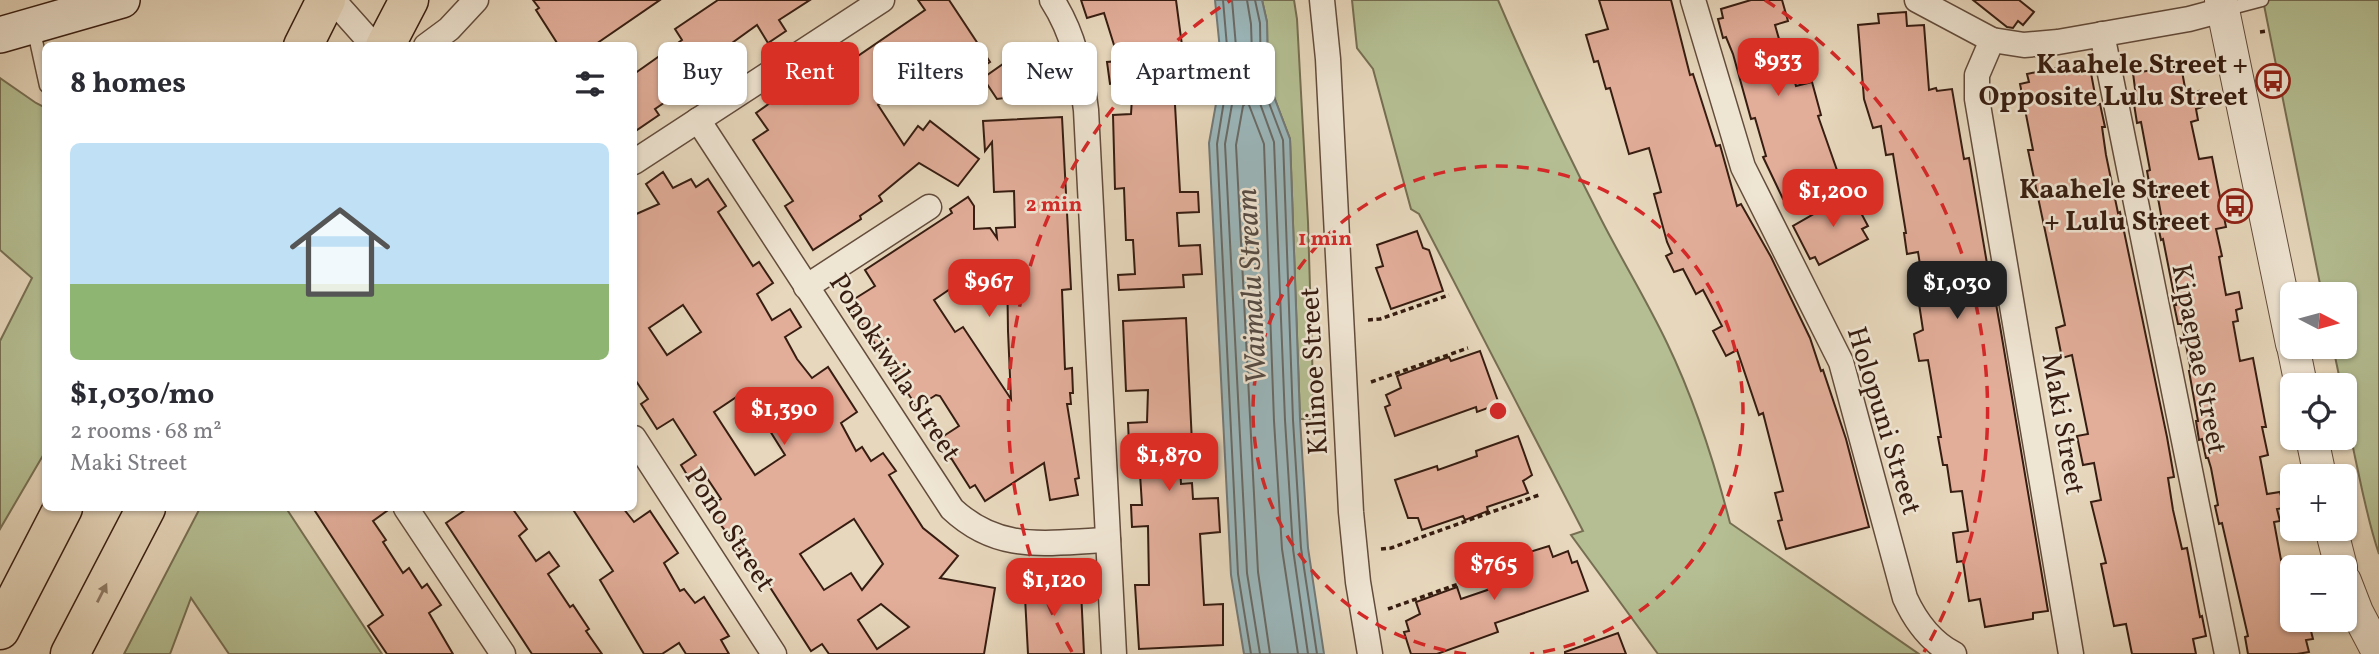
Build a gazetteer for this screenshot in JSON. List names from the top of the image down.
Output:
{
  "streets": {
    "street": [
      "Kipaepae Street",
      "Ponokiwila Street",
      "Kilinoe Street",
      "Holopuni Street",
      "Maki Street",
      "Pono Street"
    ]
  },
  "water": ["Waimalu Stream"],
  "places": {
    "bus stop": ["Kaahele Street + Opposite Lulu Street", "Kaahele Street + Lulu Street"]
  },
  "north": "right",
  "page": {
    "price": [
      "$933",
      "$1,200",
      "$967",
      "$1,030",
      "$1,390",
      "$1,870",
      "$765",
      "$1,120"
    ],
    "chip": [
      "Buy",
      "Rent",
      "Filters",
      "New",
      "Apartment"
    ],
    "heading": "8 homes",
    "list": [
      {
        "name": "$1,030/mo",
        "note": "2 rooms · 68 m² · Maki Street"
      }
    ],
    "map_buttons": ["+", "−"]
  },
  "rings": ["2 min", "1 min"]
}
